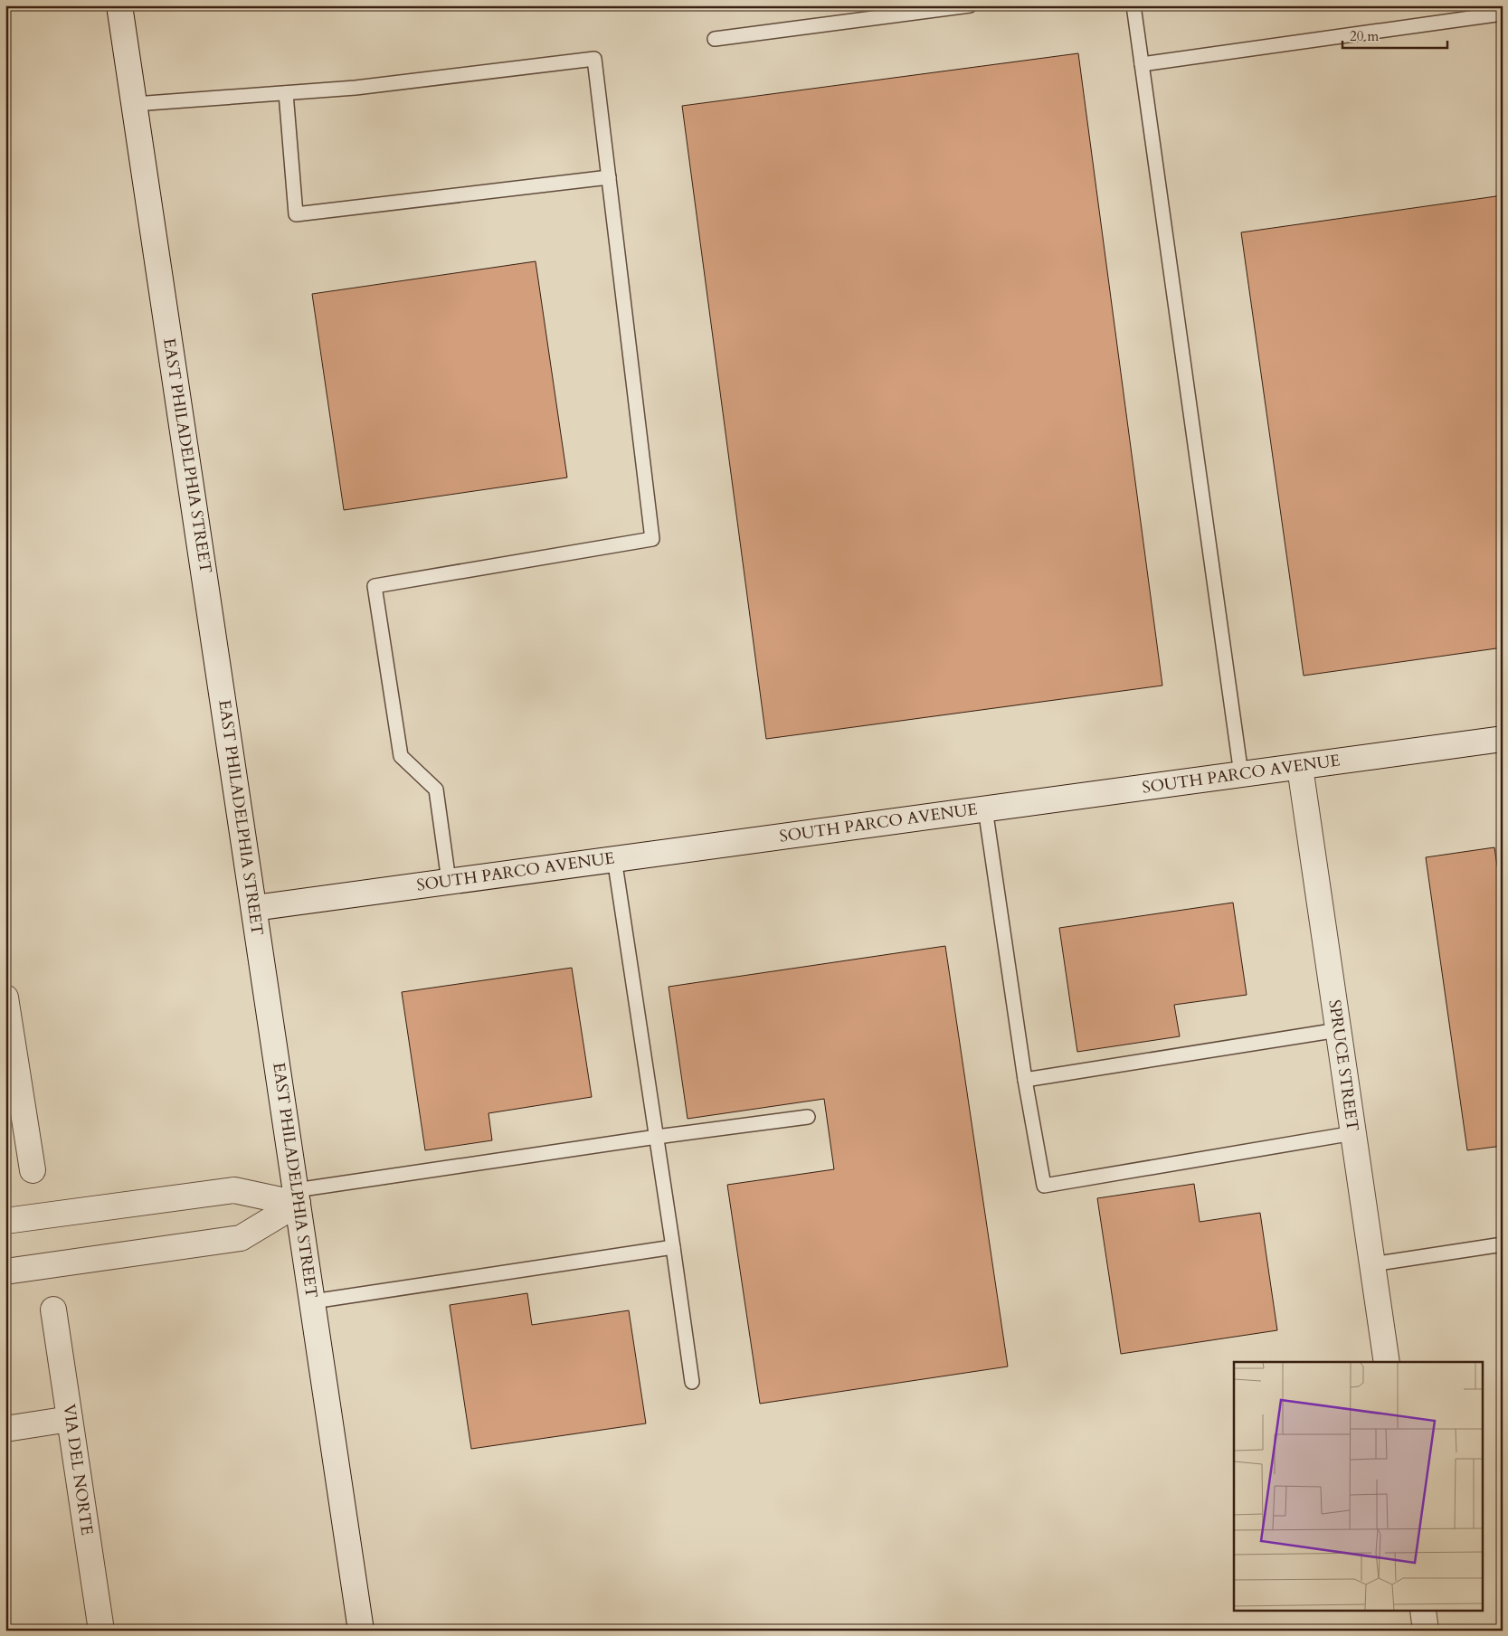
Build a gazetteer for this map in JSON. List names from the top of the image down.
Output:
{
  "streets": {
    "street": [
      "EAST PHILADELPHIA STREET",
      "SOUTH PARCO AVENUE",
      "SPRUCE STREET",
      "VIA DEL NORTE"
    ]
  },
  "crossings": [
    ["EAST PHILADELPHIA STREET", "SOUTH PARCO AVENUE"],
    ["SOUTH PARCO AVENUE", "SPRUCE STREET"]
  ],
  "scale_bar": "20 m"
}
